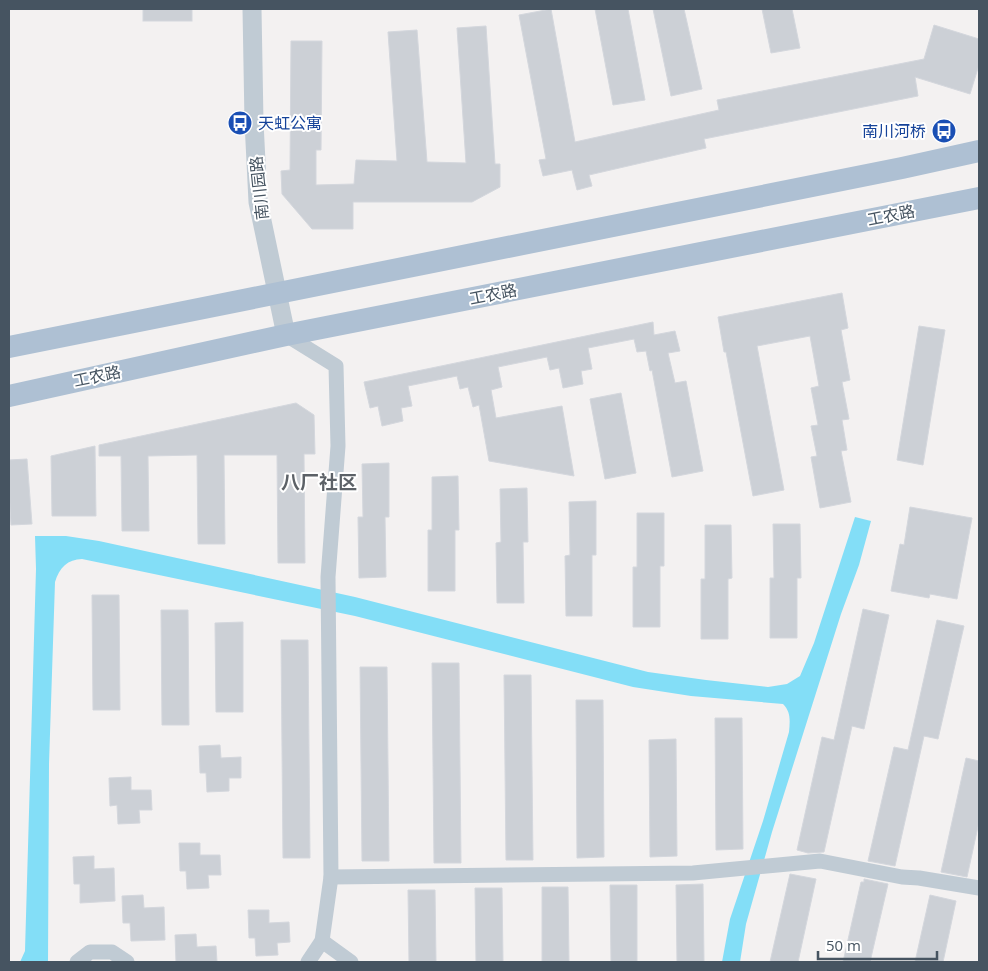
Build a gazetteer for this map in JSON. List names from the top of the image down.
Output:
{
  "streets": {
    "main road": ["工农路"],
    "street": ["南川园路"]
  },
  "crossings": [
    ["南川园路", "工农路"]
  ],
  "districts": ["八厂社区"],
  "places": {
    "bus stop": ["天虹公寓", "南川河桥"]
  },
  "scale_bar": "50 m"
}
